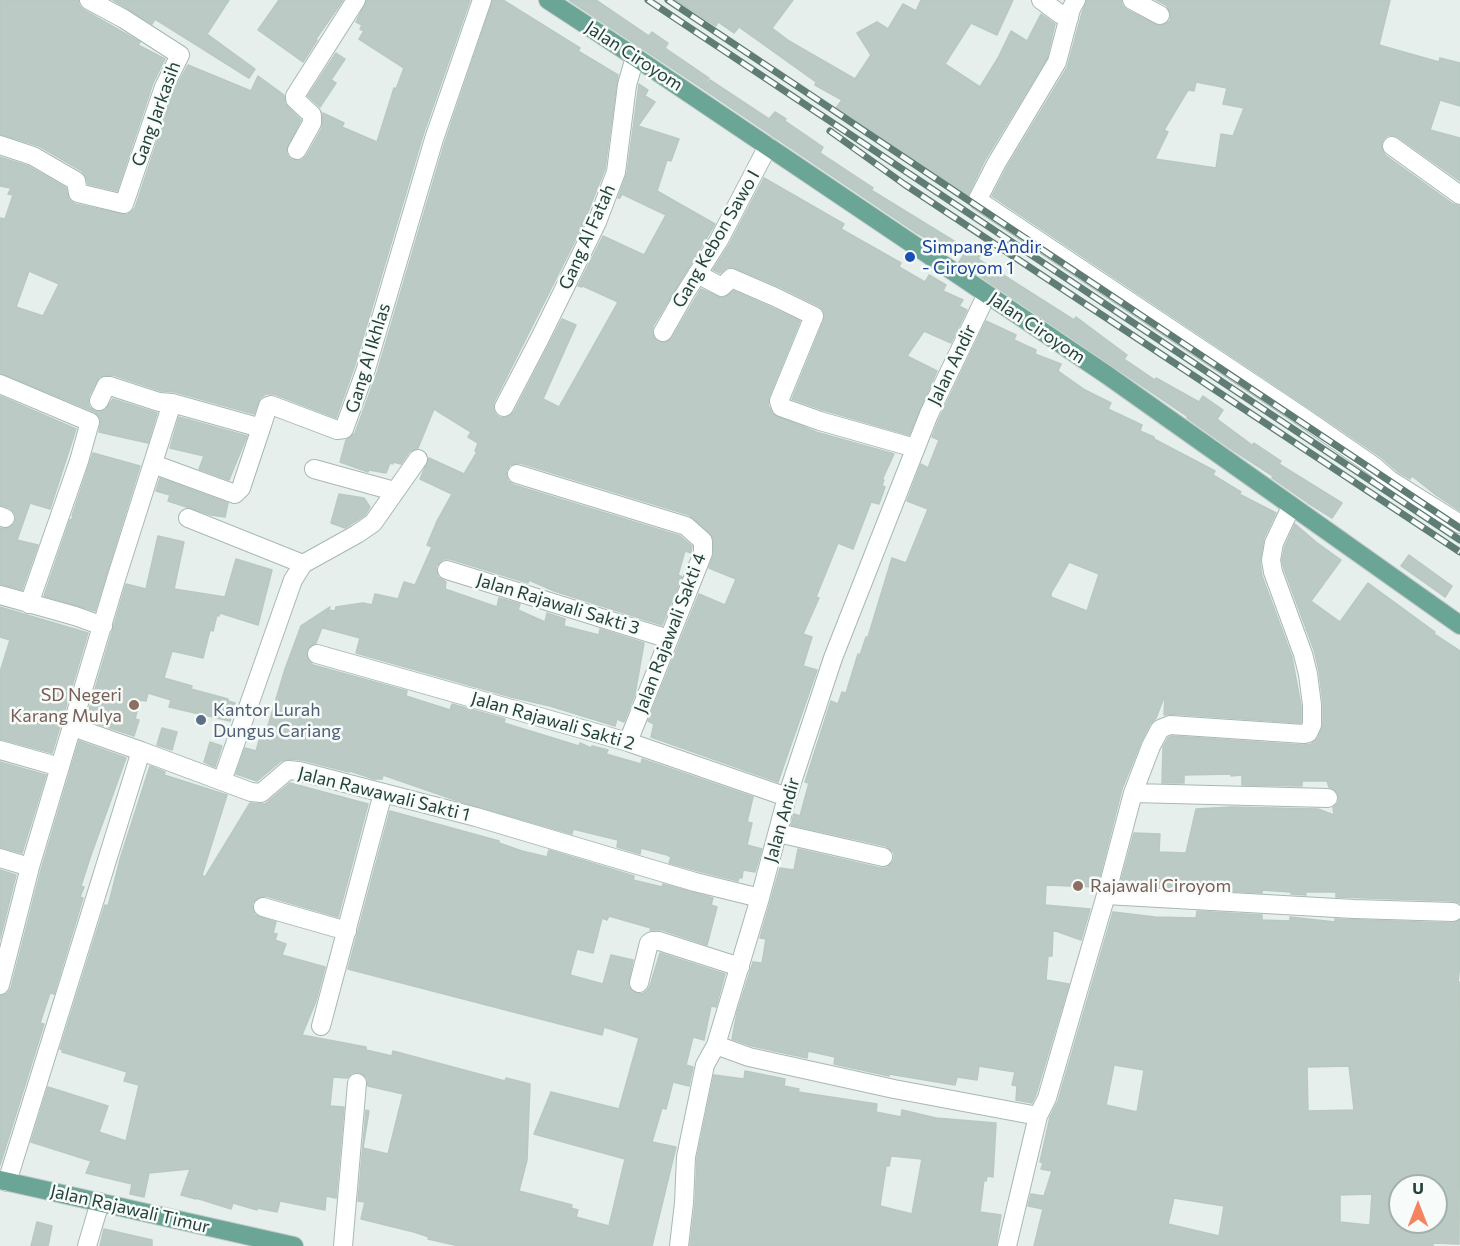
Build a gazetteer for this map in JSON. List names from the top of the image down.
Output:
{
  "streets": {
    "main road": ["Jalan Ciroyom", "Jalan Rajawali Timur"],
    "street": [
      "Gang Jarkasih",
      "Gang Al Fatah",
      "Gang Kebon Sawo I",
      "Gang Al Ikhlas",
      "Jalan Andir",
      "Jalan Rajawali Sakti 3",
      "Jalan Rajawali Sakti 4",
      "Jalan Rajawali Sakti 2",
      "Jalan Rawawali Sakti 1"
    ]
  },
  "crossings": [
    ["Jalan Ciroyom", "Gang Al Fatah"],
    ["Jalan Ciroyom", "Gang Kebon Sawo I"],
    ["Jalan Ciroyom", "Jalan Andir"],
    ["Jalan Andir", "Jalan Rajawali Sakti 2"],
    ["Jalan Andir", "Jalan Rawawali Sakti 1"],
    ["Jalan Rajawali Sakti 3", "Jalan Rajawali Sakti 4"],
    ["Jalan Rajawali Sakti 4", "Jalan Rajawali Sakti 2"]
  ],
  "places": [
    "Simpang Andir - Ciroyom 1",
    "SD Negeri Karang Mulya",
    "Kantor Lurah Dungus Cariang",
    "Rajawali Ciroyom"
  ],
  "north": "top"
}
